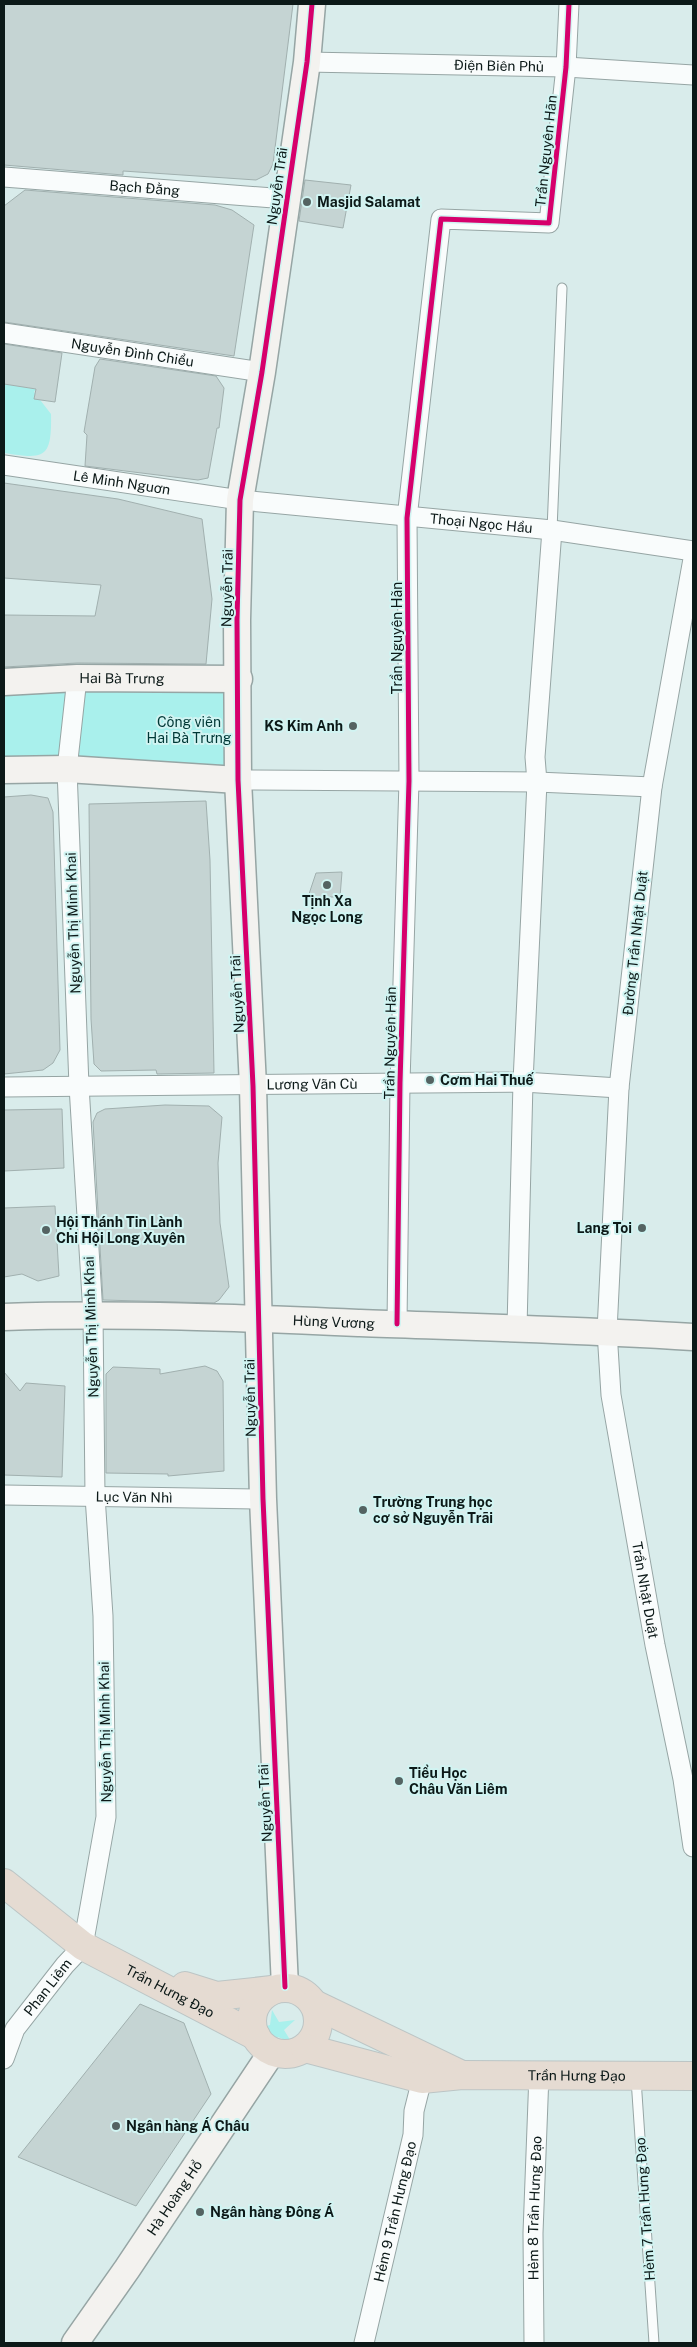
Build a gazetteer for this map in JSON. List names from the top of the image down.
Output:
{
  "streets": {
    "highway": ["Trần Hưng Đạo"],
    "street": [
      "Điện Biên Phủ",
      "Trần Nguyên Hãn",
      "Nguyễn Trãi",
      "Bạch Đằng",
      "Nguyễn Đình Chiểu",
      "Lê Minh Nguơn",
      "Thoại Ngọc Hầu",
      "Hai Bà Trưng",
      "Nguyễn Thị Minh Khai",
      "Đường Trần Nhật Duật",
      "Lương Vãn Cù",
      "Hùng Vương",
      "Lục Văn Nhì",
      "Trần Nhật Duật",
      "Phan Liêm",
      "Hà Hoàng Hổ",
      "Hẻm 8 Trần Hưng Đạo",
      "Hẻm 9 Trần Hưng Đạo"
    ],
    "lane": ["Hẻm 7 Trần Hưng Đạo"]
  },
  "crossings": [
    ["Điện Biên Phủ", "Trần Nguyên Hãn"],
    ["Điện Biên Phủ", "Nguyễn Trãi"],
    ["Trần Nguyên Hãn", "Thoại Ngọc Hầu"],
    ["Trần Nguyên Hãn", "Lương Vãn Cù"],
    ["Trần Nguyên Hãn", "Hùng Vương"],
    ["Nguyễn Trãi", "Bạch Đằng"],
    ["Nguyễn Trãi", "Nguyễn Đình Chiểu"],
    ["Nguyễn Trãi", "Lê Minh Nguơn"],
    ["Nguyễn Trãi", "Thoại Ngọc Hầu"],
    ["Nguyễn Trãi", "Hai Bà Trưng"],
    ["Nguyễn Trãi", "Lương Vãn Cù"],
    ["Nguyễn Trãi", "Hùng Vương"],
    ["Nguyễn Trãi", "Lục Văn Nhì"],
    ["Nguyễn Trãi", "Trần Hưng Đạo"],
    ["Nguyễn Trãi", "Hà Hoàng Hổ"],
    ["Lê Minh Nguơn", "Thoại Ngọc Hầu"],
    ["Hai Bà Trưng", "Nguyễn Thị Minh Khai"],
    ["Nguyễn Thị Minh Khai", "Lương Vãn Cù"],
    ["Nguyễn Thị Minh Khai", "Hùng Vương"],
    ["Nguyễn Thị Minh Khai", "Lục Văn Nhì"],
    ["Nguyễn Thị Minh Khai", "Phan Liêm"],
    ["Nguyễn Thị Minh Khai", "Trần Hưng Đạo"],
    ["Đường Trần Nhật Duật", "Lương Vãn Cù"],
    ["Đường Trần Nhật Duật", "Hùng Vương"],
    ["Đường Trần Nhật Duật", "Trần Nhật Duật"],
    ["Hùng Vương", "Trần Nhật Duật"],
    ["Phan Liêm", "Trần Hưng Đạo"],
    ["Trần Hưng Đạo", "Hà Hoàng Hổ"],
    ["Trần Hưng Đạo", "Hẻm 8 Trần Hưng Đạo"],
    ["Trần Hưng Đạo", "Hẻm 7 Trần Hưng Đạo"],
    ["Trần Hưng Đạo", "Hẻm 9 Trần Hưng Đạo"]
  ],
  "parks": ["Công viên Hai Bà Trưng"],
  "places": [
    "Masjid Salamat",
    "KS Kim Anh",
    "Tịnh Xa Ngọc Long",
    "Cơm Hai Thuế",
    "Lang Toi",
    "Hội Thánh Tin Lành Chi Hội Long Xuyên",
    "Trường Trung học cơ sở Nguyễn Trãi",
    "Tiểu Học Châu Văn Liêm",
    "Ngân hàng Á Châu",
    "Ngân hàng Đông Á"
  ]
}
